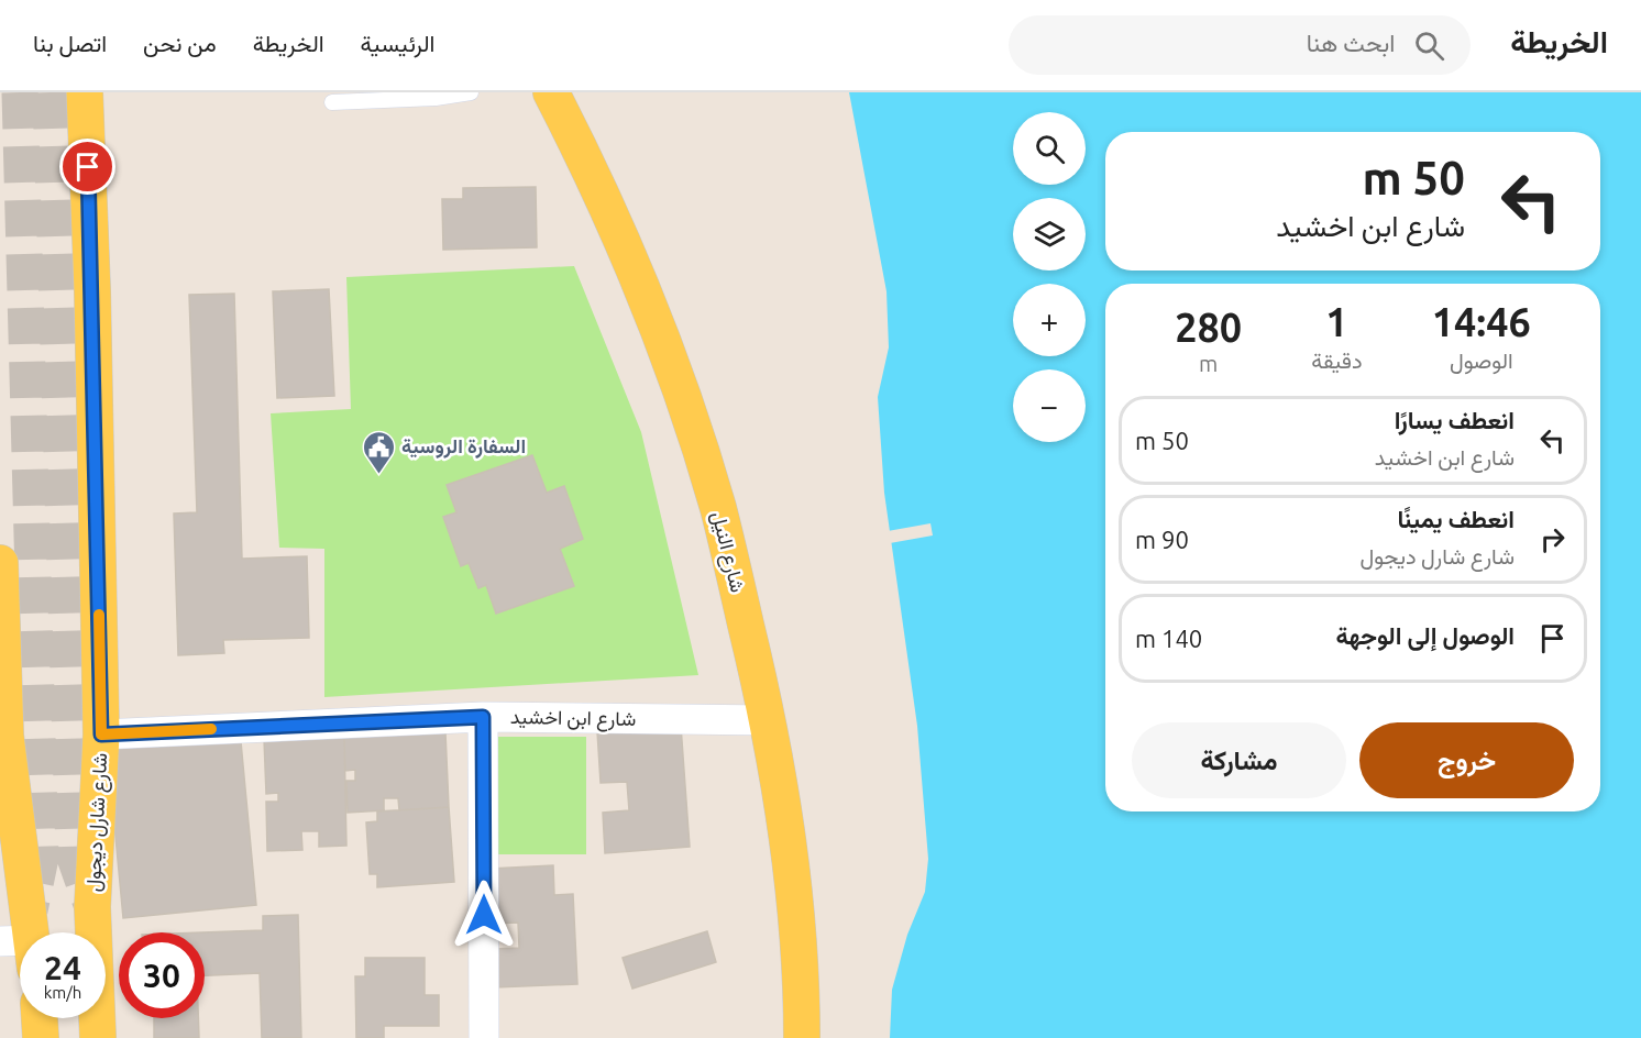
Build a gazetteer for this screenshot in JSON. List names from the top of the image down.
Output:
{
  "streets": {
    "main road": ["شارع النيل", "شارع شارل ديجول"],
    "street": ["شارع ابن اخشيد"]
  },
  "crossings": [
    ["شارع النيل", "شارع ابن اخشيد"],
    ["شارع ابن اخشيد", "شارع شارل ديجول"]
  ],
  "places": {
    "public building": ["السفارة الروسية"]
  },
  "page": {
    "header": "الخريطة",
    "search": "ابحث هنا",
    "nav": [
      "الرئيسية",
      "الخريطة",
      "من نحن",
      "اتصل بنا"
    ],
    "map_buttons": ["+", "−"],
    "turn": ["50 m", "شارع ابن اخشيد"],
    "eta": [
      "14:46",
      "الوصول",
      "1",
      "دقيقة",
      "280",
      "m"
    ],
    "list": [
      {
        "name": "انعطف يسارًا",
        "note": "شارع ابن اخشيد",
        "value": "50 m"
      },
      {
        "name": "انعطف يمينًا",
        "note": "شارع شارل ديجول",
        "value": "90 m"
      },
      {
        "name": "الوصول إلى الوجهة",
        "value": "140 m"
      }
    ],
    "buttons": ["خروج", "مشاركة"],
    "speed": "24 km/h",
    "limit": "30"
  }
}
